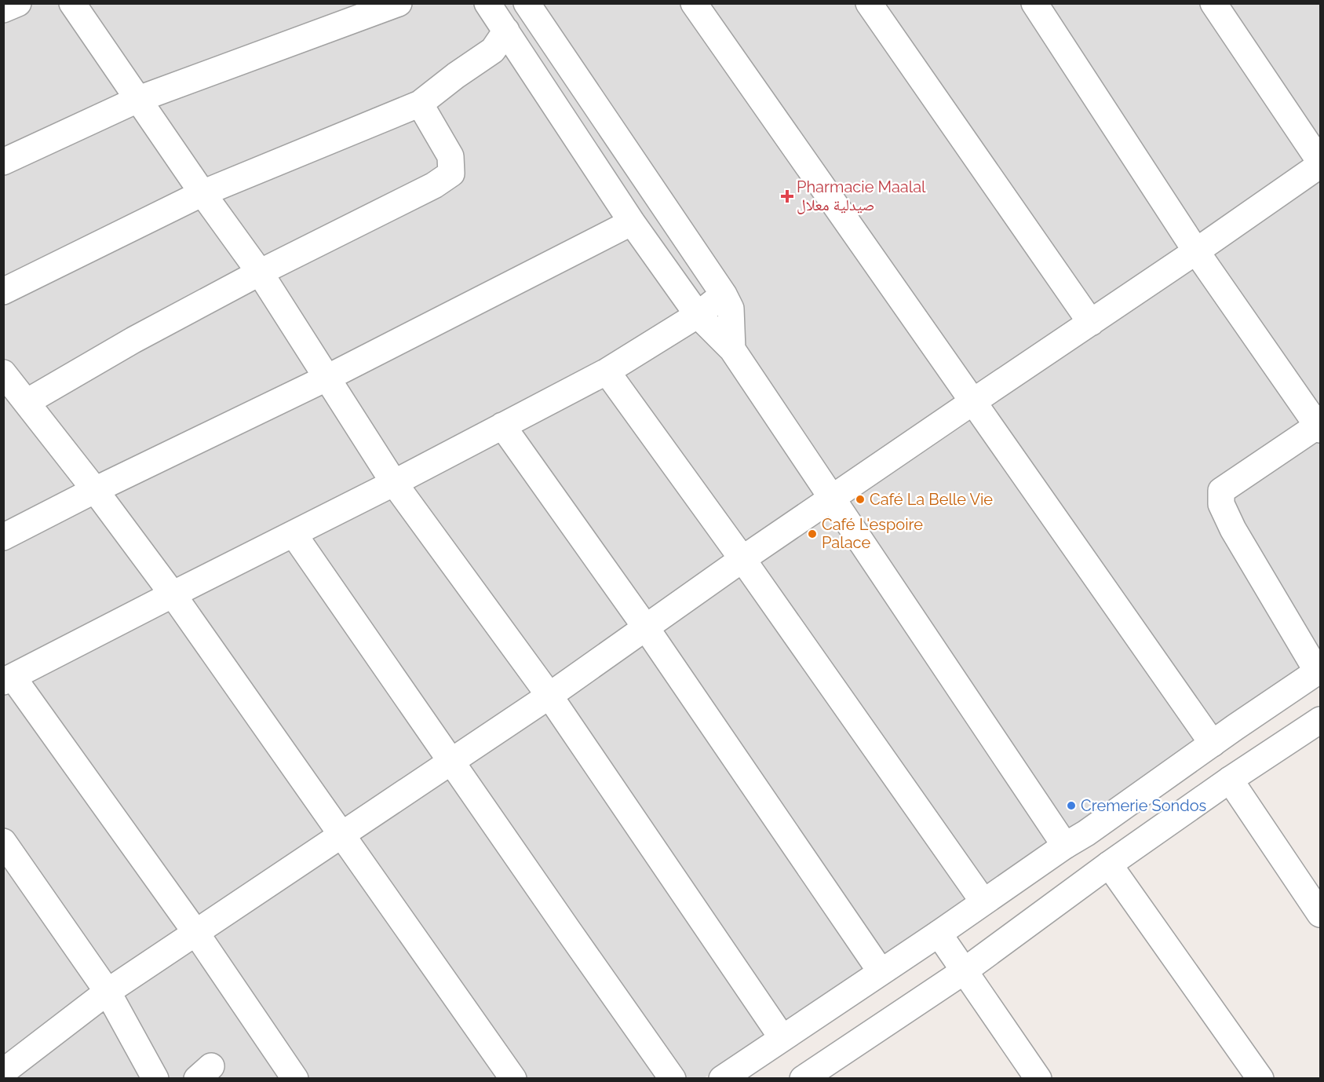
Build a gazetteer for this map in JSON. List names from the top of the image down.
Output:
{
  "places": {
    "health": ["Pharmacie Maalal صيدلية معلال"],
    "other": ["Café La Belle Vie", "Café L'espoire Palace", "Cremerie Sondos"]
  }
}
